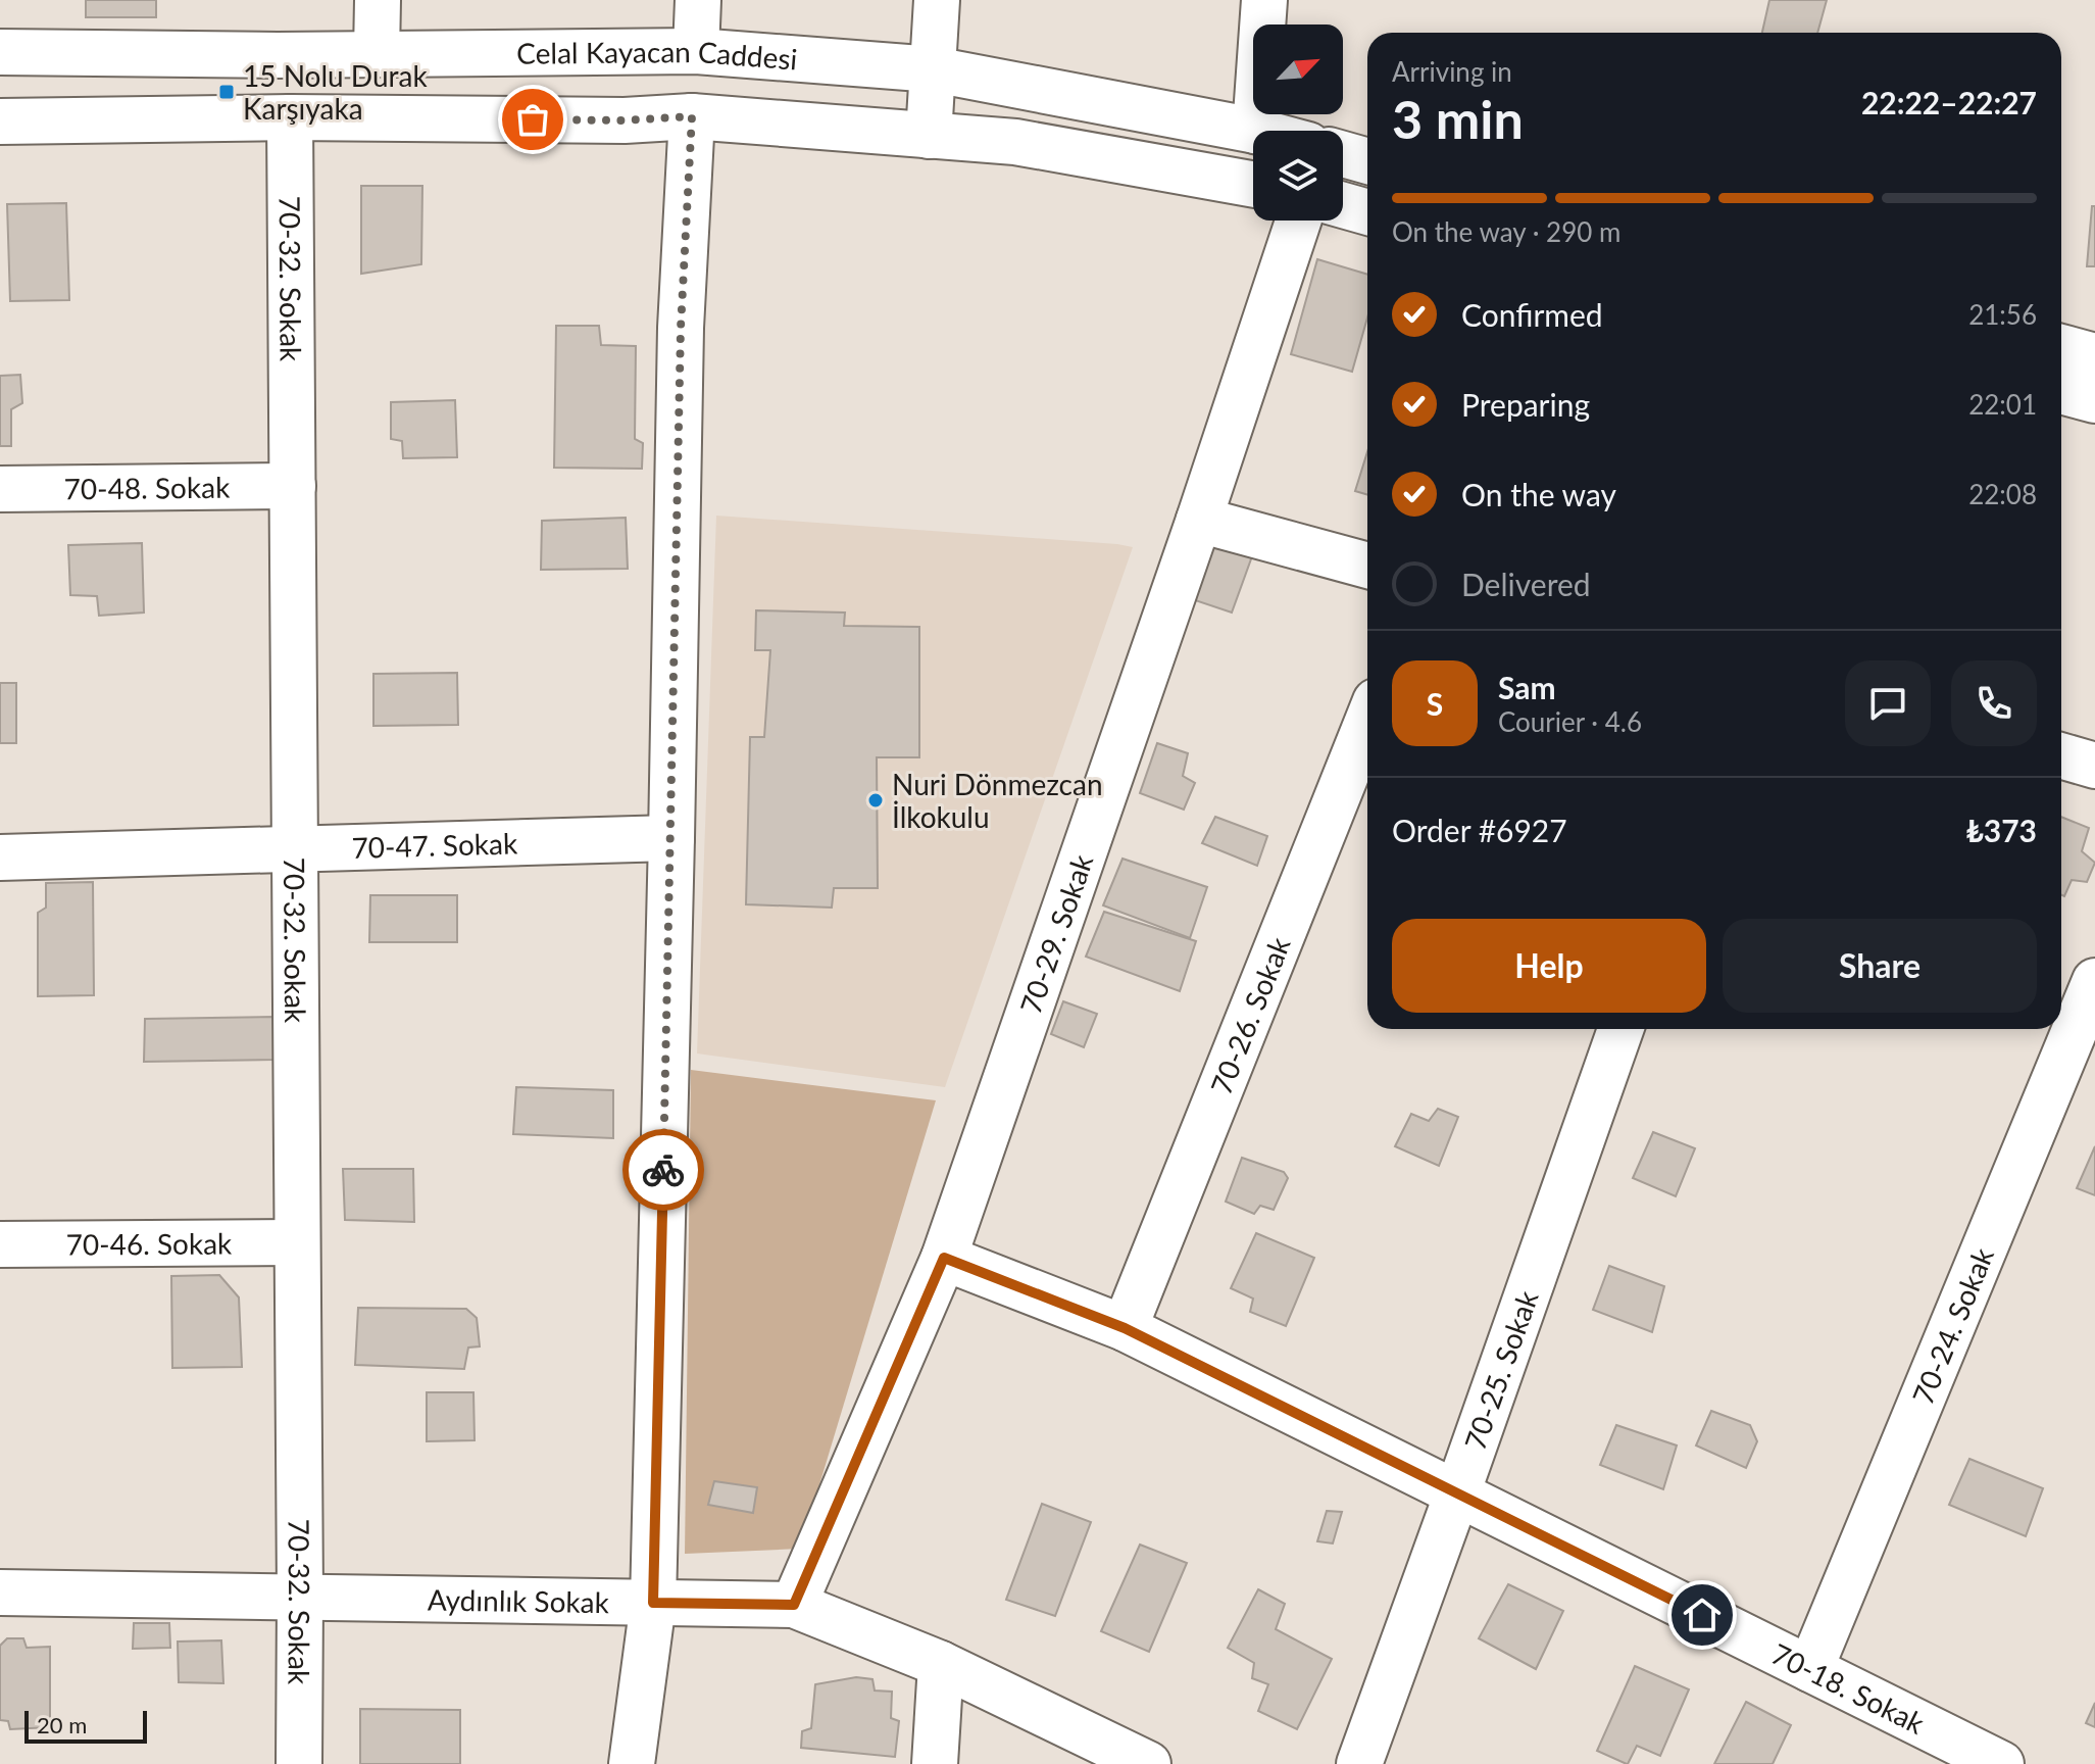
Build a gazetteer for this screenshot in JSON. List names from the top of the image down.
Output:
{
  "streets": {
    "street": [
      "Celal Kayacan Caddesi",
      "70-32. Sokak",
      "70-48. Sokak",
      "70-47. Sokak",
      "70-29. Sokak",
      "70-26. Sokak",
      "70-46. Sokak",
      "70-24. Sokak",
      "70-25. Sokak",
      "Aydınlık Sokak",
      "70-18. Sokak"
    ]
  },
  "crossings": [
    ["Celal Kayacan Caddesi", "70-32. Sokak"],
    ["70-32. Sokak", "70-48. Sokak"],
    ["70-32. Sokak", "70-47. Sokak"],
    ["70-32. Sokak", "70-46. Sokak"],
    ["70-32. Sokak", "Aydınlık Sokak"],
    ["70-29. Sokak", "Aydınlık Sokak"],
    ["70-29. Sokak", "70-18. Sokak"],
    ["70-26. Sokak", "70-18. Sokak"],
    ["70-24. Sokak", "70-18. Sokak"],
    ["70-25. Sokak", "70-18. Sokak"]
  ],
  "places": {
    "transit": ["15 Nolu Durak Karşıyaka"],
    "other": ["Nuri Dönmezcan İlkokulu"]
  },
  "scale_bar": "20 m",
  "north": "top right",
  "page": {
    "heading": ["3 min", "Arriving in", "22:22–22:27"],
    "panel": [
      "Sam",
      "Courier · 4.6",
      "Order #6927",
      "₺373"
    ],
    "bar": "On the way · 290 m",
    "list": [
      ["Confirmed", "21:56"],
      ["Preparing", "22:01"],
      ["On the way", "22:08"],
      "Delivered"
    ],
    "round": "S",
    "buttons": ["Help", "Share"],
    "scale": "20 m"
  }
}
